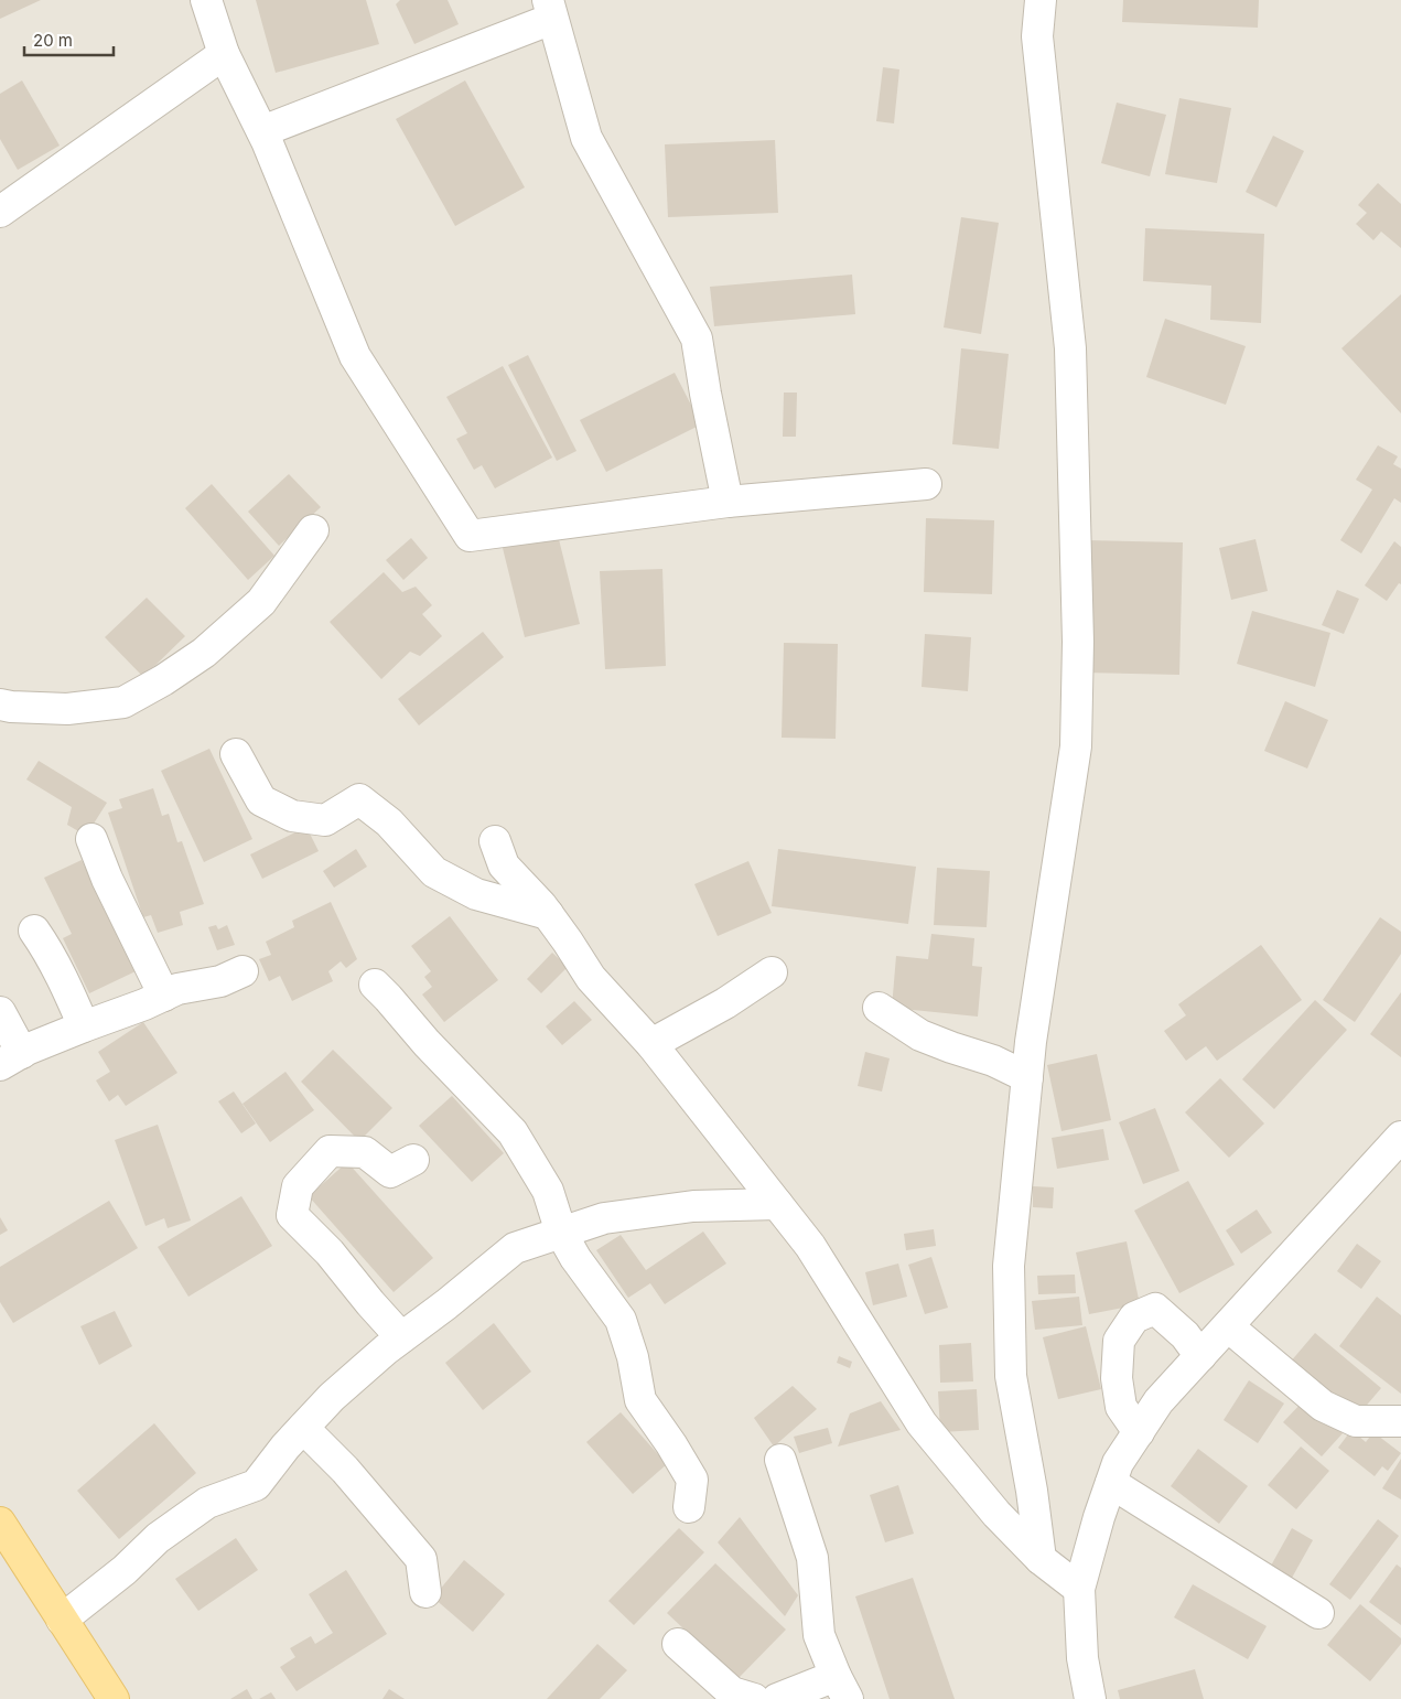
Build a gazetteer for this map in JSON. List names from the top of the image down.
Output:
{
  "scale_bar": "20 m"
}
